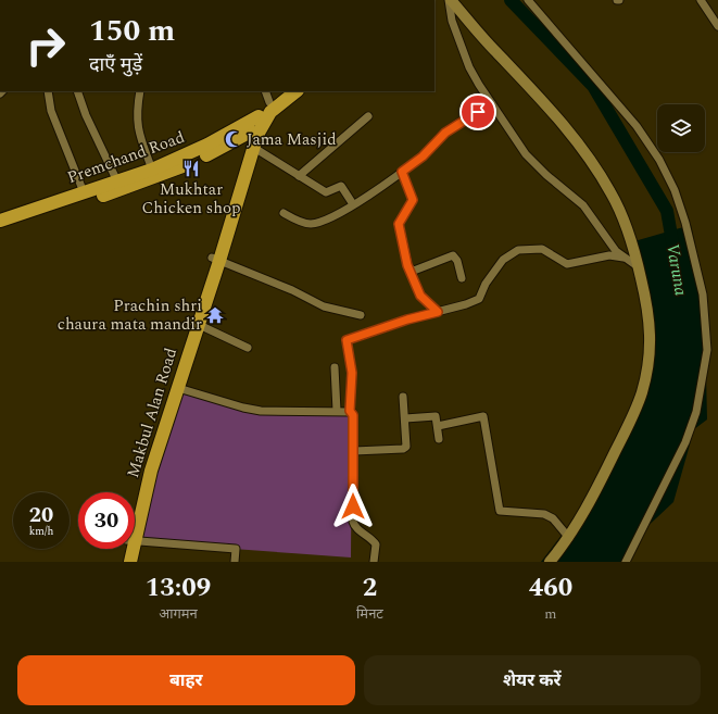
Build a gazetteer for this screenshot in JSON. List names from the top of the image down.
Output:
{
  "streets": {
    "highway": ["Premchand Road", "Makbul Alan Road"]
  },
  "crossings": [
    ["Premchand Road", "Makbul Alan Road"]
  ],
  "water": ["Varuna"],
  "places": {
    "mosque": ["Jama Masjid"],
    "restaurant": ["Mukhtar Chicken shop"],
    "temple": ["Prachin shri chaura mata mandir"]
  },
  "page": {
    "turn": ["150 m", "दाएँ मुड़ें"],
    "speed": "20 km/h",
    "limit": "30",
    "eta": [
      "13:09",
      "आगमन",
      "2",
      "मिनट",
      "460",
      "m"
    ],
    "buttons": ["बाहर", "शेयर करें"]
  }
}
